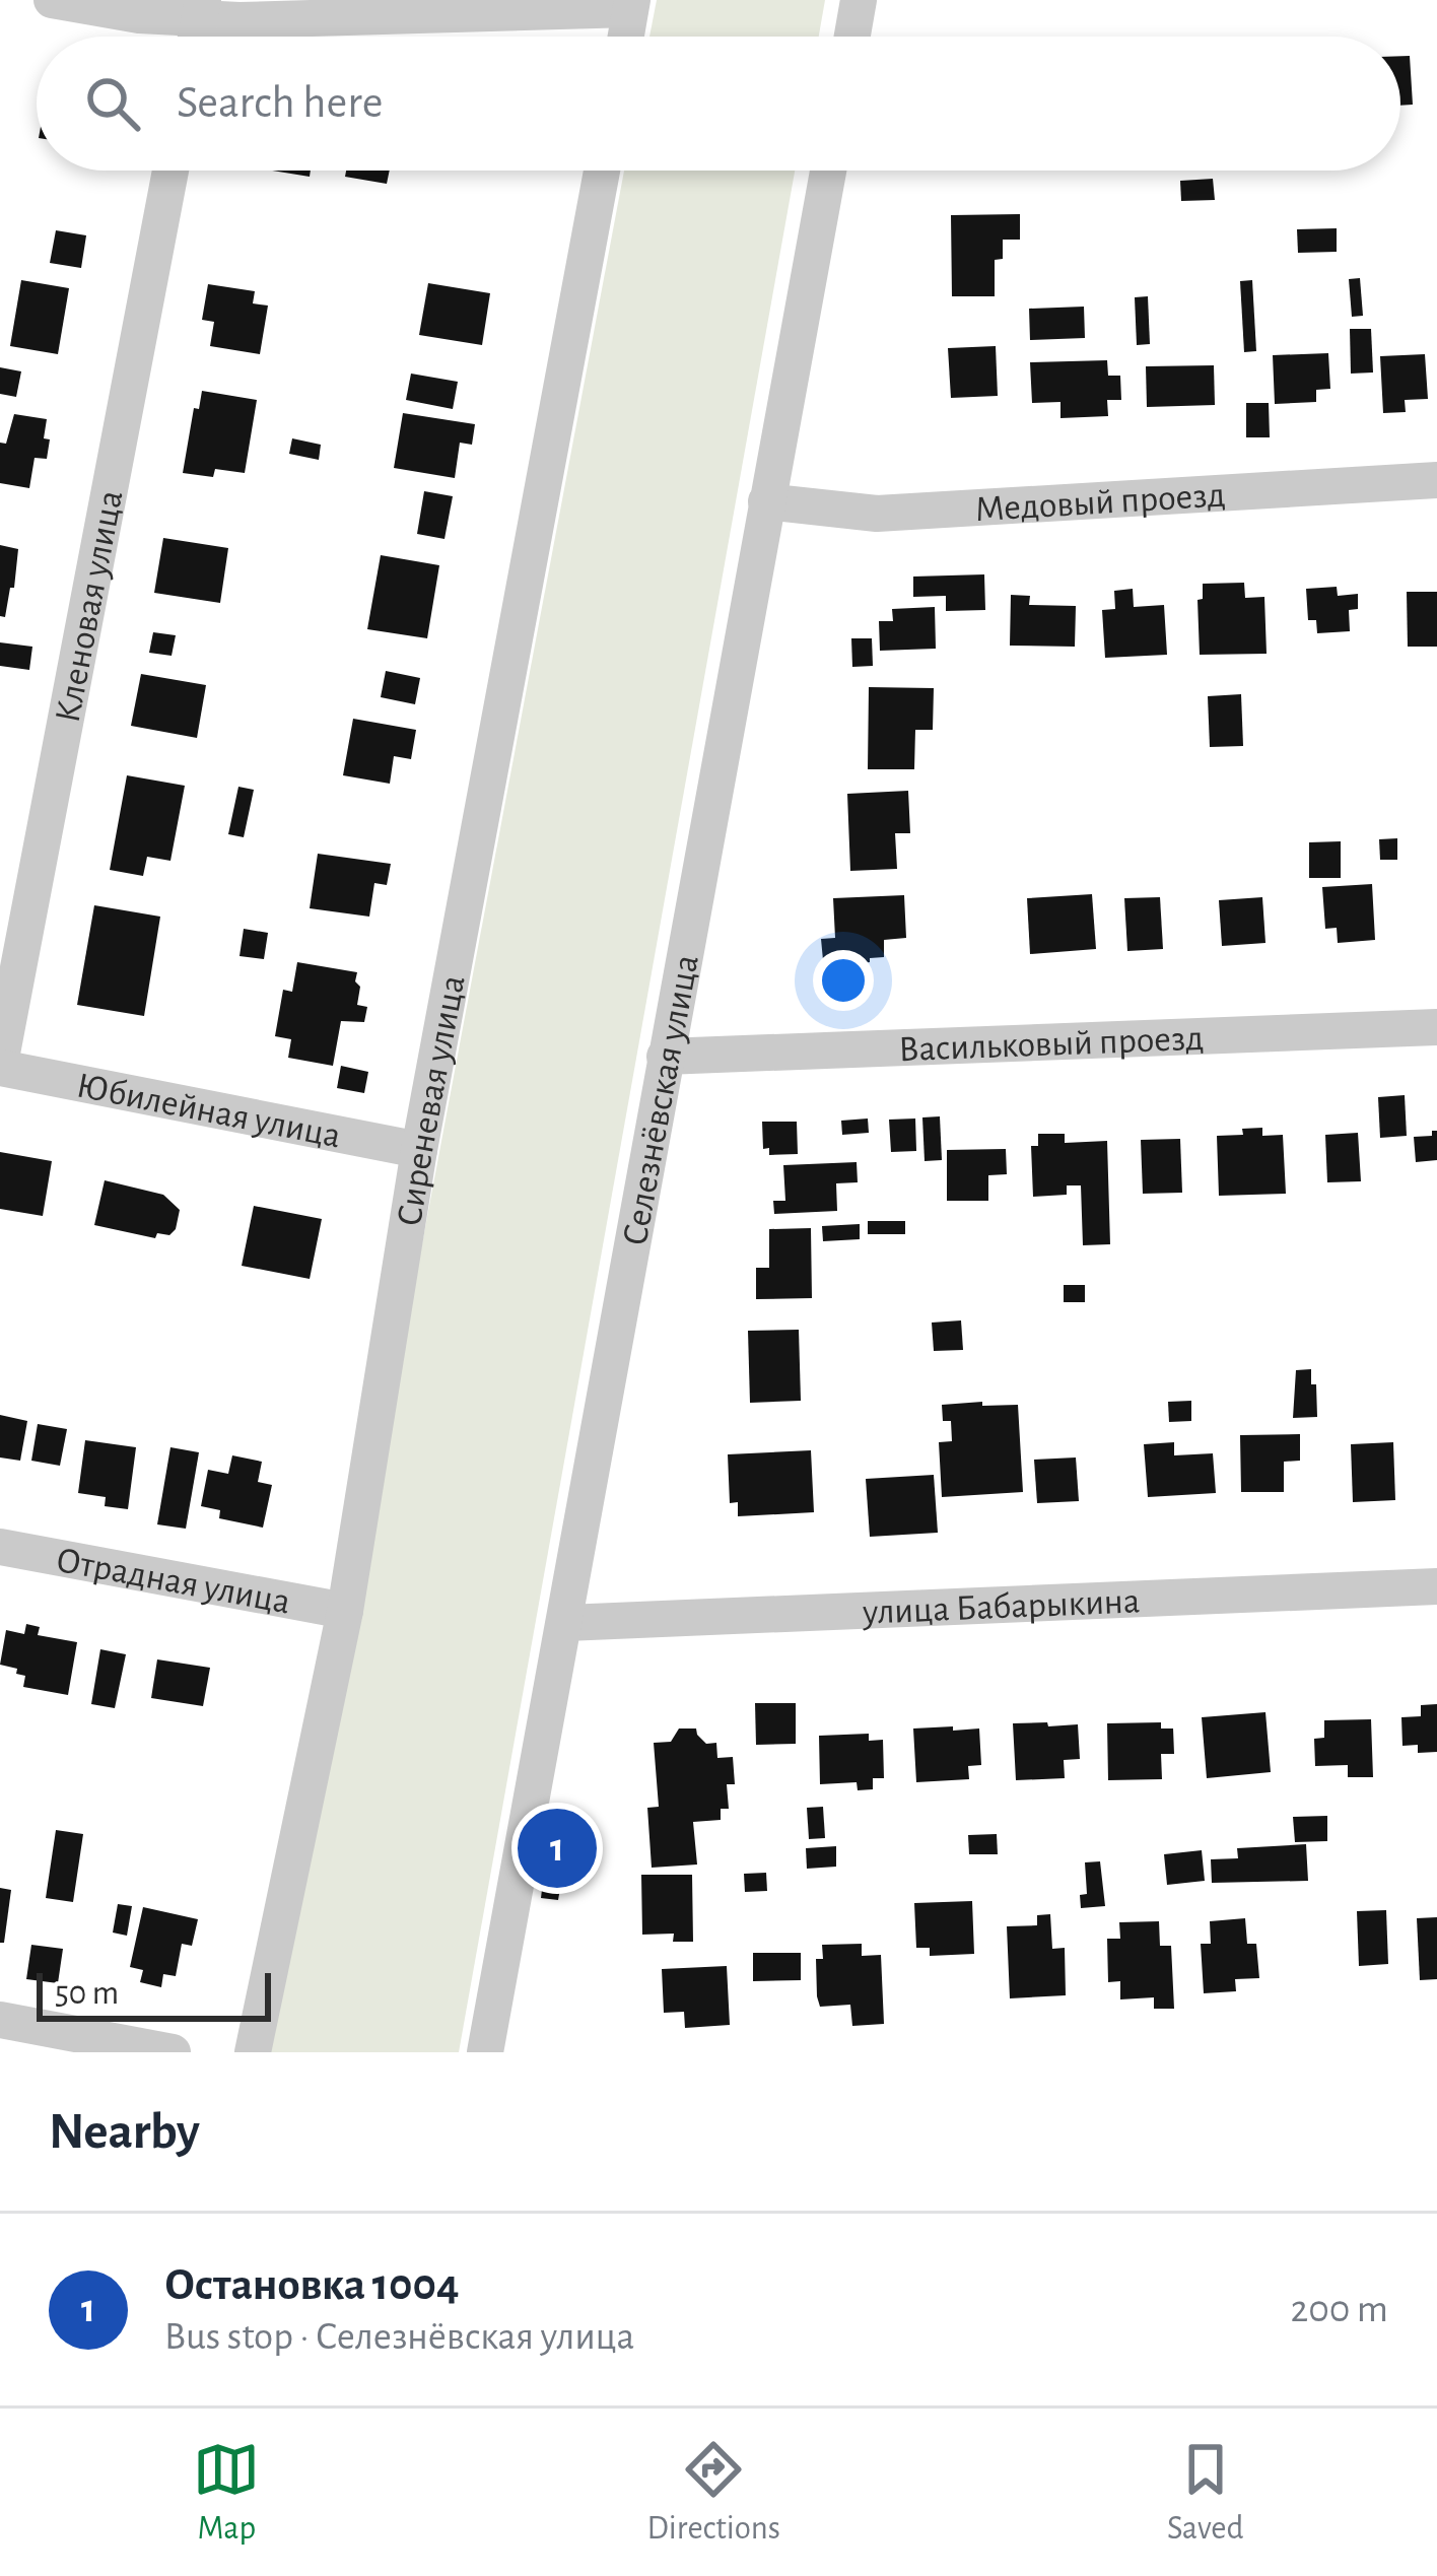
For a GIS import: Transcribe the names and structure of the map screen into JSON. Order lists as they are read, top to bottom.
{
  "streets": {
    "street": [
      "Медовый проезд",
      "Кленовая улица",
      "Васильковый проезд",
      "Селезнёвская улица",
      "Сиреневая улица",
      "Юбилейная улица",
      "Отрадная улица",
      "улица Бабарыкина"
    ]
  },
  "crossings": [
    ["Медовый проезд", "Селезнёвская улица"],
    ["Кленовая улица", "Юбилейная улица"],
    ["Васильковый проезд", "Селезнёвская улица"],
    ["Селезнёвская улица", "улица Бабарыкина"],
    ["Сиреневая улица", "Юбилейная улица"],
    ["Сиреневая улица", "Отрадная улица"]
  ],
  "scale_bar": "50 m",
  "page": {
    "search": "Search here",
    "pins": "1",
    "scale": "50 m",
    "heading": "Nearby",
    "list": [
      {
        "mark": "1",
        "name": "Остановка 1004",
        "note": "Bus stop · Селезнёвская улица",
        "value": "200 m"
      }
    ],
    "nav": ["Map", "Directions", "Saved"]
  }
}
